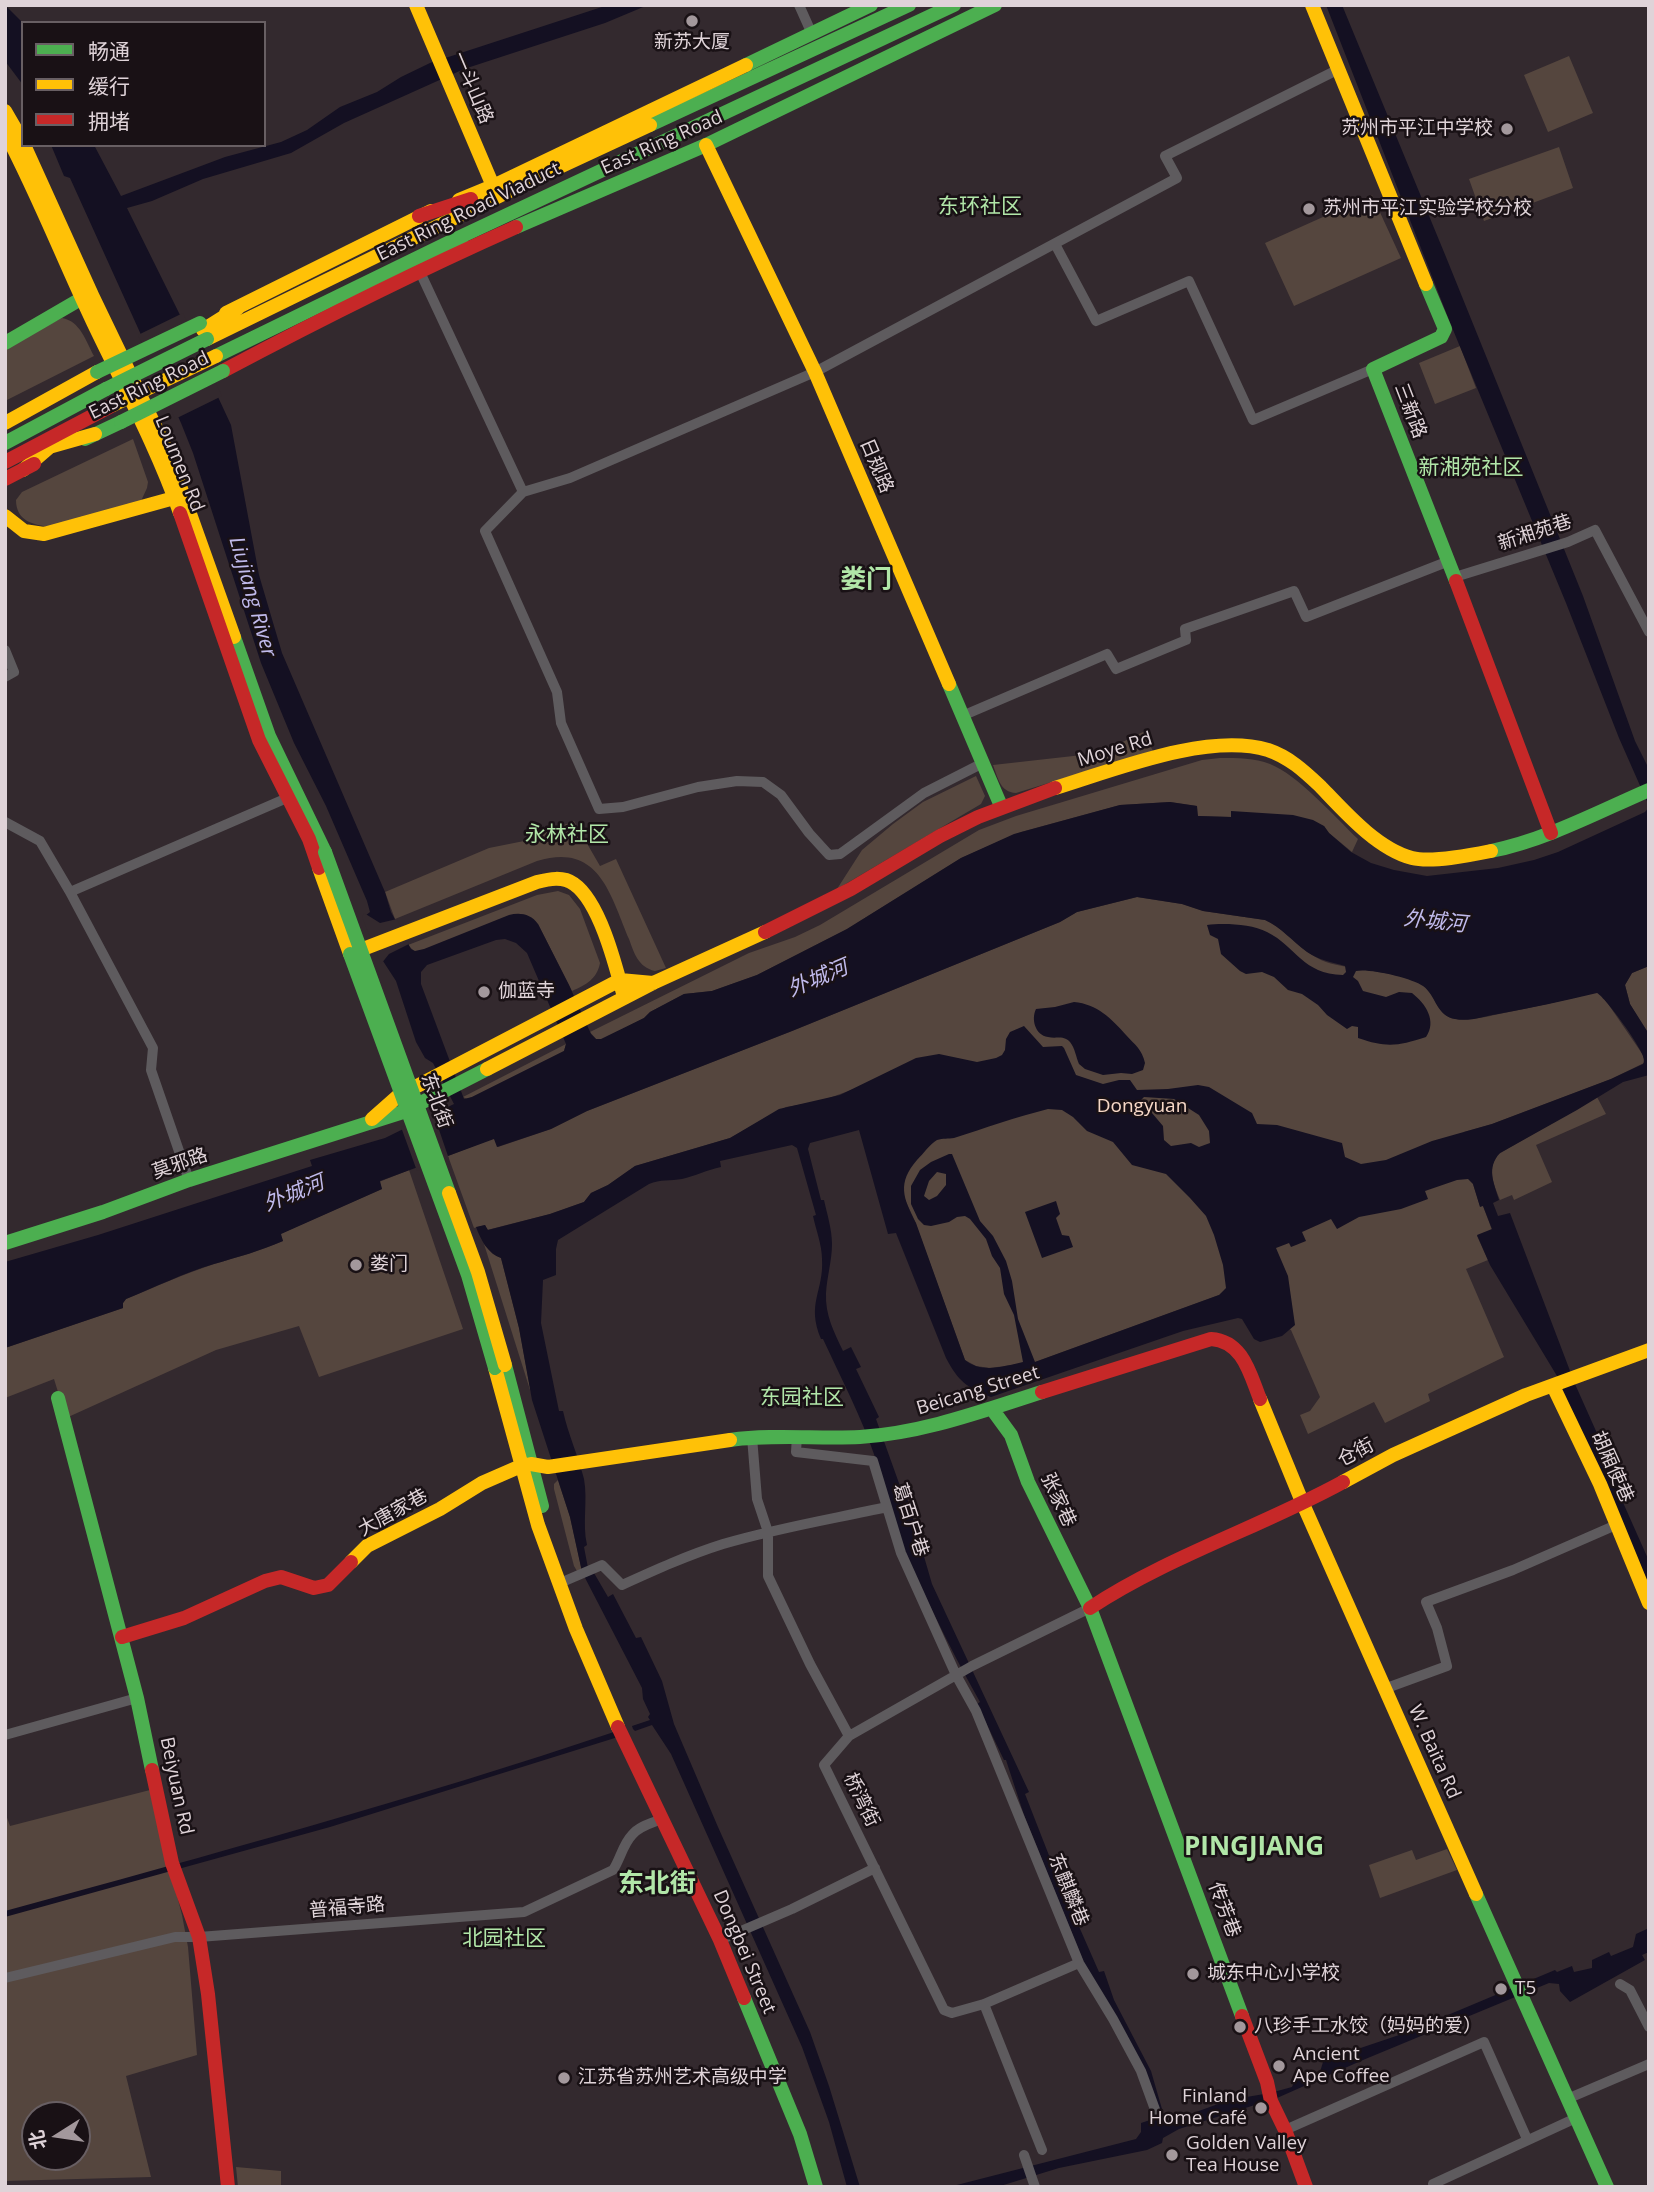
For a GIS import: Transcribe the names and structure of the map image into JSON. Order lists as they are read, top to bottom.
{
  "streets": {
    "main road": [
      "一斗山路",
      "East Ring Road",
      "East Ring Road Viaduct",
      "三新路",
      "Loumen Rd",
      "日规路",
      "Moye Rd",
      "东北街",
      "莫邪路",
      "Beicang Street",
      "仓街",
      "胡厢使巷",
      "张家巷",
      "大唐家巷",
      "W. Baita Rd",
      "Beiyuan Rd",
      "传芳巷",
      "Dongbei Street"
    ],
    "street": [
      "新湘苑巷",
      "葛百户巷",
      "桥湾街",
      "东麒麟巷",
      "普福寺路"
    ]
  },
  "crossings": [
    ["一斗山路", "East Ring Road"],
    ["East Ring Road", "East Ring Road Viaduct"],
    ["East Ring Road", "日规路"],
    ["三新路", "新湘苑巷"],
    ["三新路", "Moye Rd"],
    ["Loumen Rd", "东北街"],
    ["日规路", "Moye Rd"],
    ["Moye Rd", "莫邪路"],
    ["东北街", "Dongbei Street"],
    ["Beicang Street", "张家巷"],
    ["Beicang Street", "大唐家巷"],
    ["Beicang Street", "葛百户巷"],
    ["Beicang Street", "W. Baita Rd"],
    ["Beicang Street", "Dongbei Street"],
    ["仓街", "胡厢使巷"],
    ["仓街", "张家巷"],
    ["仓街", "W. Baita Rd"],
    ["仓街", "传芳巷"],
    ["张家巷", "传芳巷"],
    ["大唐家巷", "Beiyuan Rd"],
    ["大唐家巷", "Dongbei Street"],
    ["葛百户巷", "东麒麟巷"],
    ["Beiyuan Rd", "普福寺路"],
    ["普福寺路", "Dongbei Street"]
  ],
  "districts": [
    "东环社区",
    "新湘苑社区",
    "娄门",
    "永林社区",
    "东园社区",
    "PINGJIANG",
    "东北街",
    "北园社区"
  ],
  "water": ["Liujiang River", "外城河"],
  "parks": ["Dongyuan"],
  "places": [
    "新苏大厦",
    "苏州市平江中学校",
    "苏州市平江实验学校分校",
    "伽蓝寺",
    "娄门",
    "城东中心小学校",
    "T5",
    "八珍手工水饺（妈妈的爱）",
    "Ancient Ape Coffee",
    "江苏省苏州艺术高级中学",
    "Finland Home Café",
    "Golden Valley Tea House"
  ],
  "legend": ["畅通", "缓行", "拥堵"],
  "north": "left"
}
